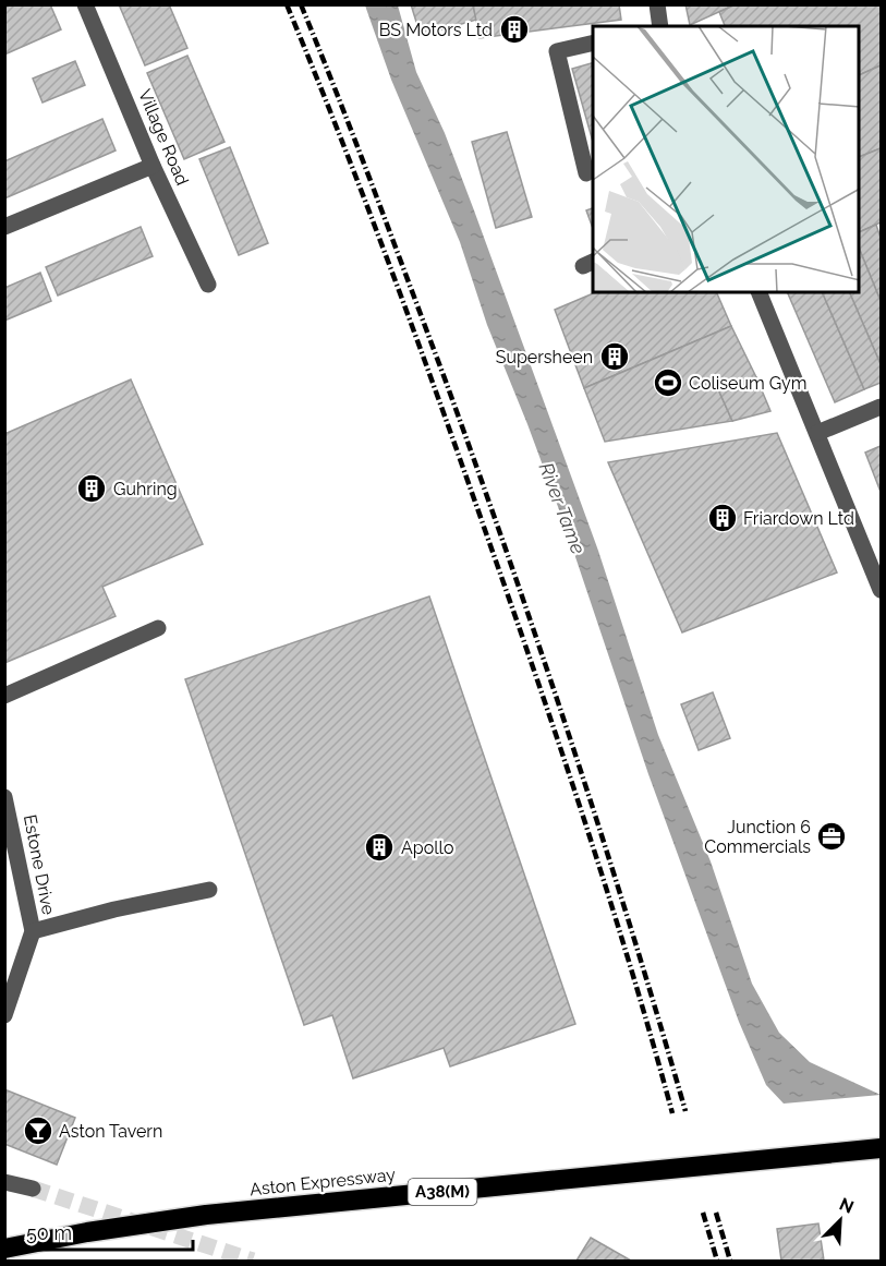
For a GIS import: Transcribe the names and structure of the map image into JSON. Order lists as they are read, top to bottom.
{
  "streets": {
    "highway": ["Aston Expressway", "A38(M)"],
    "street": ["Village Road", "Estone Drive"]
  },
  "water": ["River Tame"],
  "places": {
    "building": [
      "BS Motors Ltd",
      "Supersheen",
      "Guhring",
      "Friardown Ltd",
      "Apollo"
    ],
    "sports": ["Coliseum Gym"],
    "office": ["Junction 6 Commercials"],
    "bar": ["Aston Tavern"]
  },
  "scale_bar": "50 m",
  "north": "top right"
}
